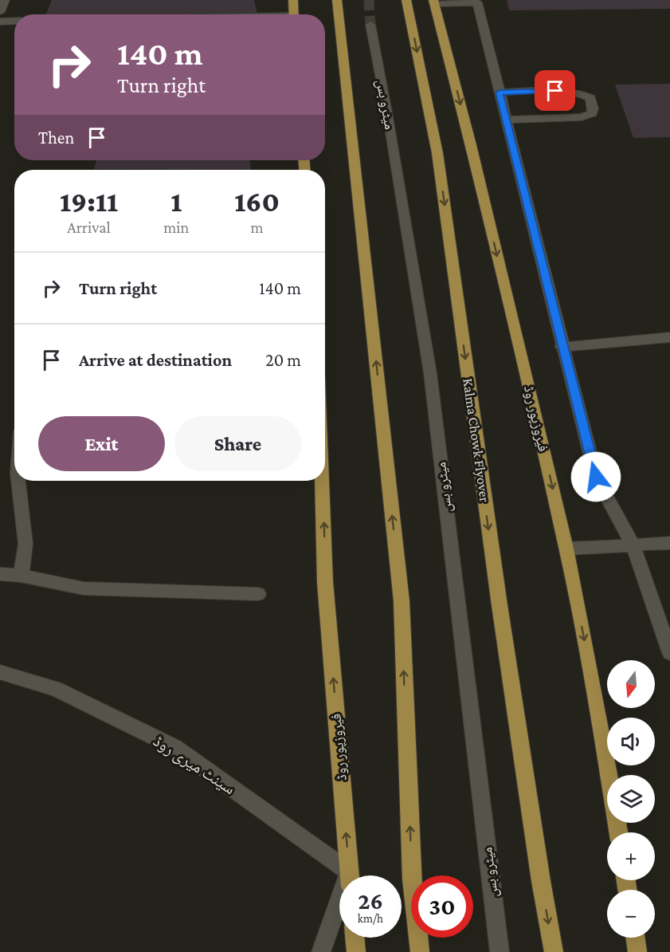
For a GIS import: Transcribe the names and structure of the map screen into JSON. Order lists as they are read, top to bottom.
{
  "streets": {
    "main road": ["فیروزپور روڈ", "Kalma Chowk Flyover"],
    "street": ["میٹرو بس", "سینٹ میری روڈ"]
  },
  "north": "bottom",
  "page": {
    "turn": ["140 m", "Turn right"],
    "then": "Then",
    "eta": [
      "19:11",
      "Arrival",
      "1",
      "min",
      "160",
      "m"
    ],
    "list": [
      {
        "name": "Turn right",
        "value": "140 m"
      },
      {
        "name": "Arrive at destination",
        "value": "20 m"
      }
    ],
    "buttons": ["Exit", "Share"],
    "map_buttons": ["+", "−"],
    "speed": "26 km/h",
    "limit": "30"
  }
}
